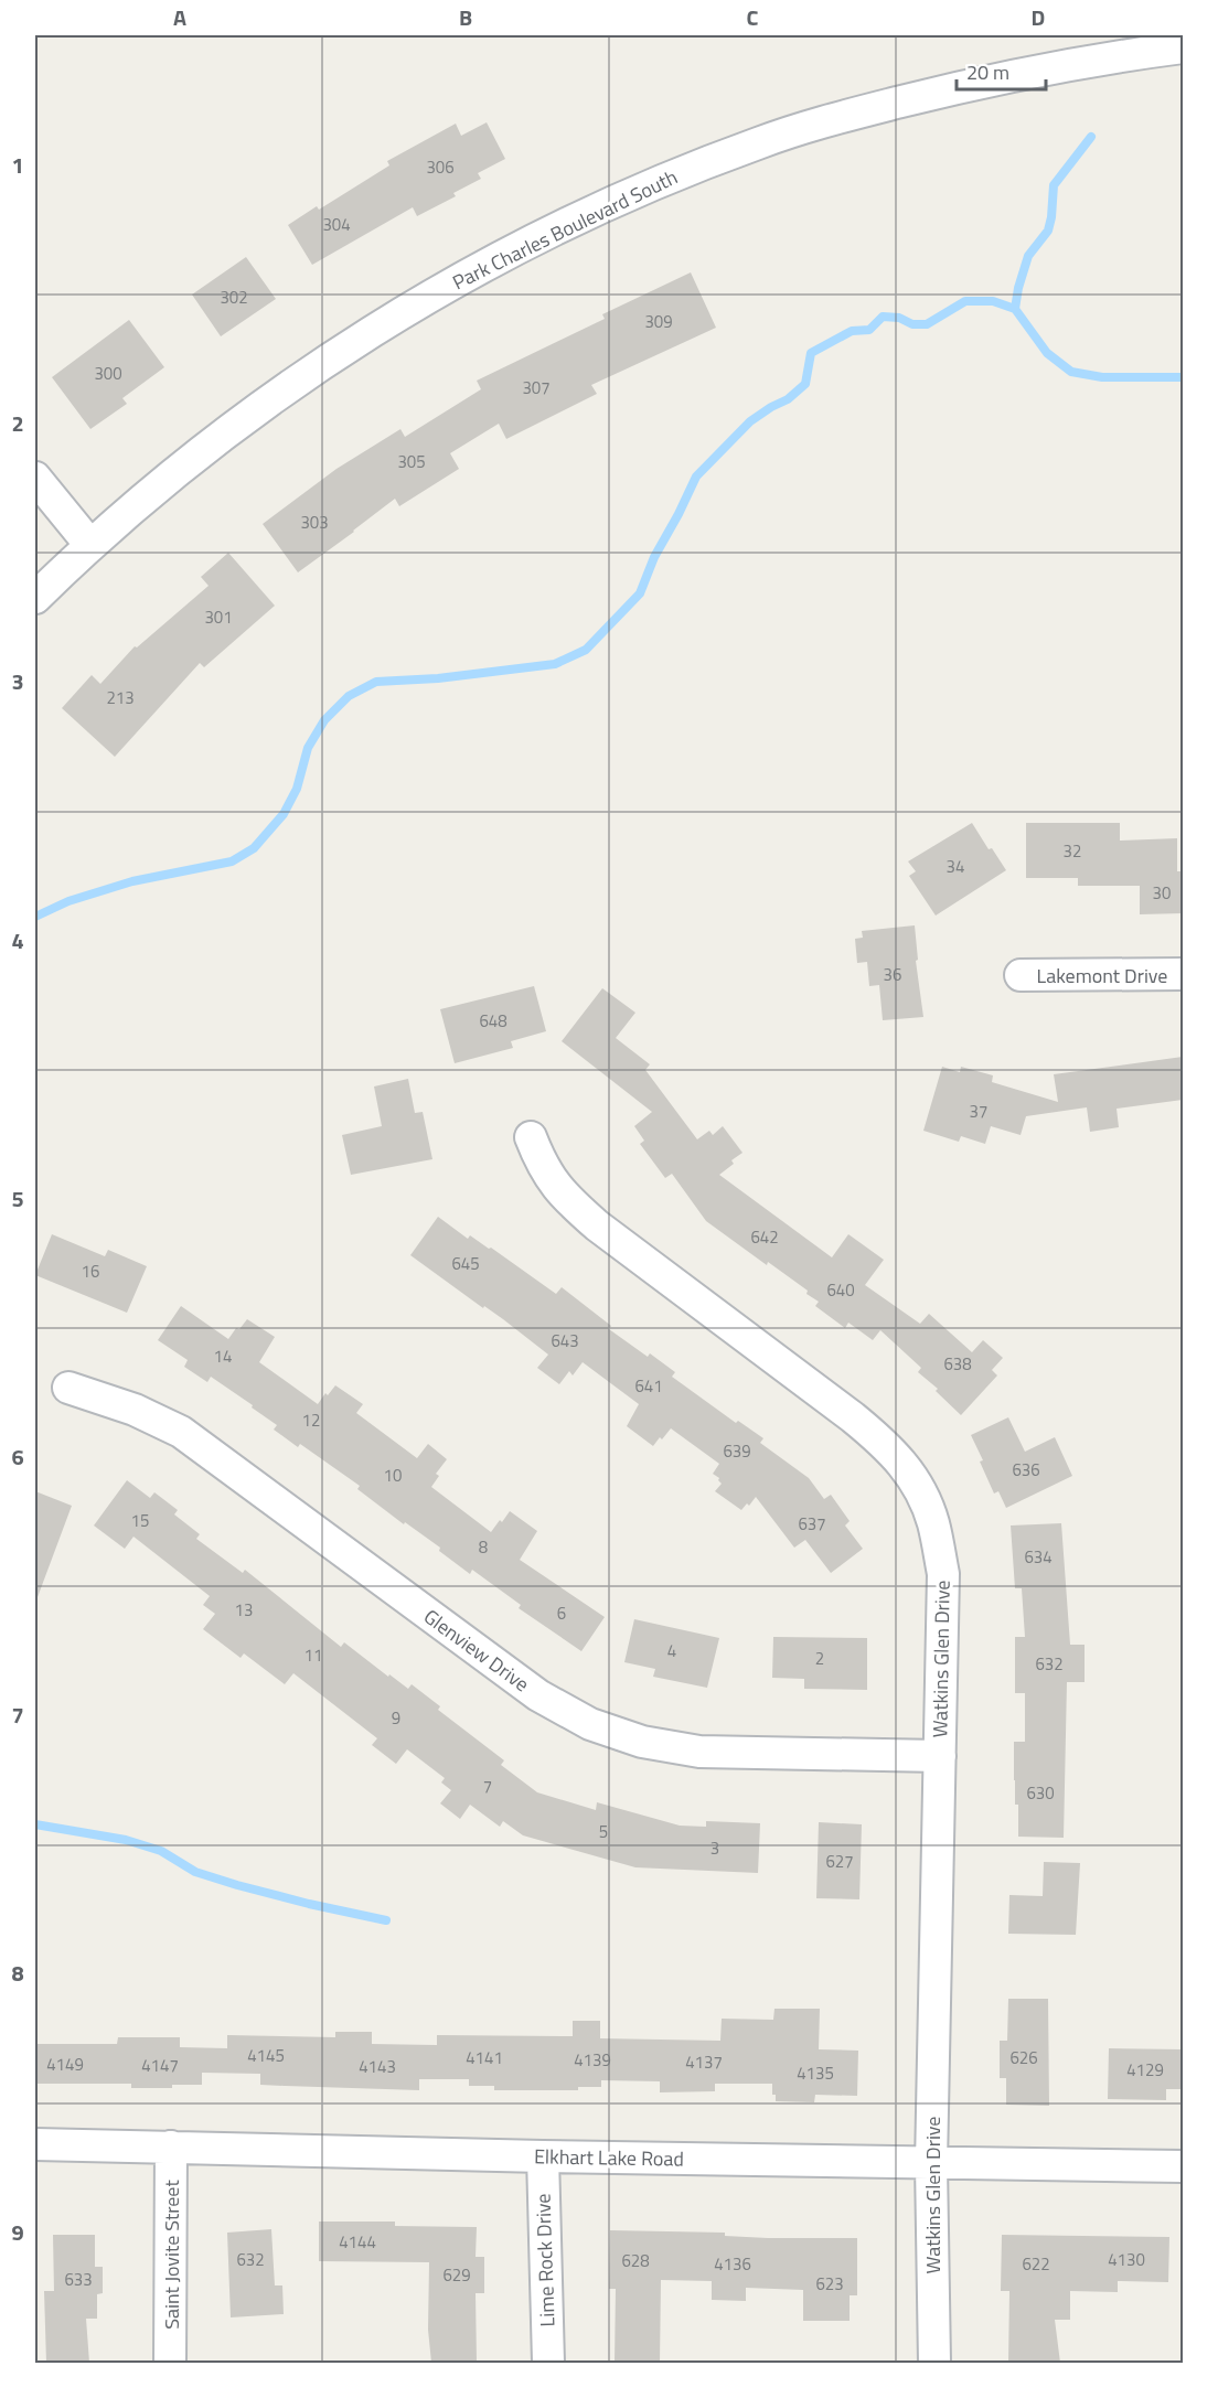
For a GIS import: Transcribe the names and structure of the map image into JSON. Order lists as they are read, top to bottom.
{
  "streets": {
    "street": [
      "Park Charles Boulevard South",
      "Lakemont Drive",
      "Glenview Drive",
      "Watkins Glen Drive",
      "Elkhart Lake Road",
      "Saint Jovite Street",
      "Lime Rock Drive"
    ]
  },
  "crossings": [
    ["Glenview Drive", "Watkins Glen Drive"],
    ["Watkins Glen Drive", "Elkhart Lake Road"],
    ["Elkhart Lake Road", "Saint Jovite Street"],
    ["Elkhart Lake Road", "Lime Rock Drive"]
  ],
  "house_numbers": [
    "306",
    "304",
    "302",
    "309",
    "300",
    "307",
    "305",
    "303",
    "301",
    "213",
    "32",
    "34",
    "30",
    "36",
    "648",
    "37",
    "642",
    "645",
    "16",
    "640",
    "643",
    "14",
    "638",
    "641",
    "12",
    "639",
    "636",
    "10",
    "15",
    "637",
    "8",
    "634",
    "13",
    "6",
    "4",
    "11",
    "2",
    "632",
    "9",
    "7",
    "630",
    "5",
    "3",
    "627",
    "4145",
    "4141",
    "626",
    "4139",
    "4137",
    "4149",
    "4147",
    "4143",
    "4129",
    "4135",
    "4144",
    "632",
    "4130",
    "628",
    "4136",
    "622",
    "629",
    "633",
    "623"
  ],
  "scale_bar": "20 m",
  "grid": {
    "columns": [
      "A",
      "B",
      "C",
      "D"
    ],
    "rows": [
      "1",
      "2",
      "3",
      "4",
      "5",
      "6",
      "7",
      "8",
      "9"
    ]
  }
}
